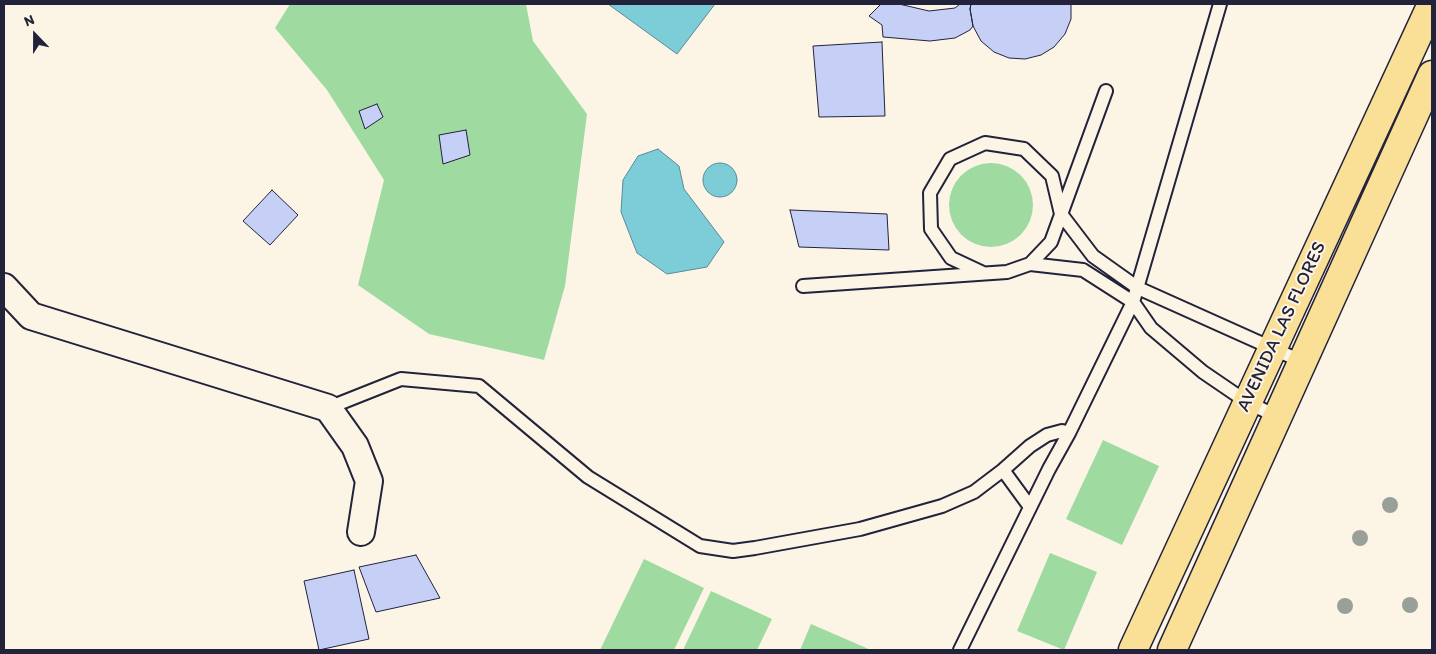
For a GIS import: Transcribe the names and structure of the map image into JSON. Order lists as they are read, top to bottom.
{
  "streets": {
    "highway": ["AVENIDA LAS FLORES"]
  },
  "north": "top"
}
